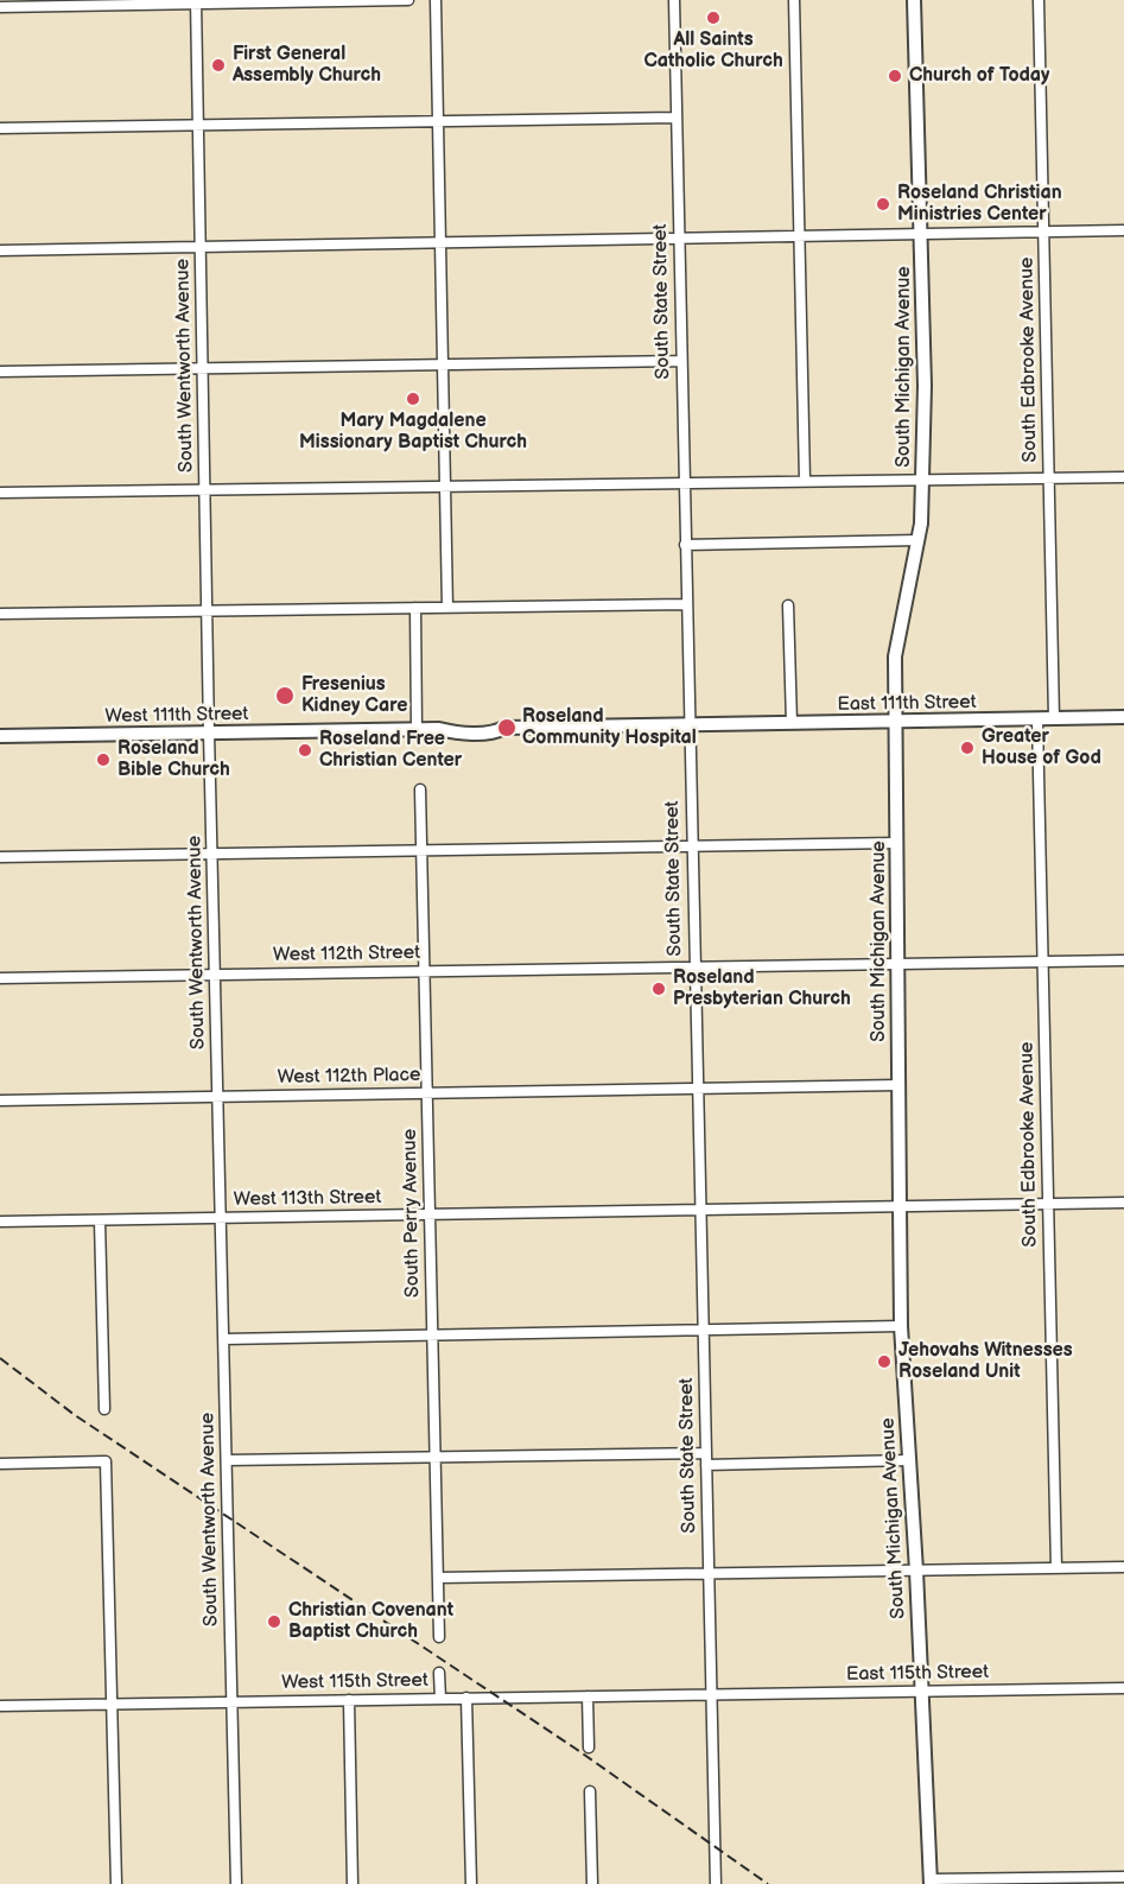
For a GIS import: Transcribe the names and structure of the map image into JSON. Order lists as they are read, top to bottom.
{
  "streets": {
    "main road": ["South Michigan Avenue", "East 111th Street", "West 111th Street"],
    "street": [
      "South State Street",
      "South Edbrooke Avenue",
      "South Wentworth Avenue",
      "West 112th Street",
      "West 112th Place",
      "West 113th Street",
      "South Perry Avenue",
      "East 115th Street",
      "West 115th Street"
    ]
  },
  "crossings": [
    ["South State Street", "East 111th Street"],
    ["South State Street", "West 111th Street"],
    ["South State Street", "West 112th Street"],
    ["South State Street", "West 112th Place"],
    ["South State Street", "West 113th Street"],
    ["South State Street", "East 115th Street"],
    ["South State Street", "West 115th Street"],
    ["South Edbrooke Avenue", "East 111th Street"],
    ["South Edbrooke Avenue", "West 112th Street"],
    ["South Edbrooke Avenue", "West 113th Street"],
    ["South Wentworth Avenue", "West 111th Street"],
    ["South Wentworth Avenue", "West 112th Street"],
    ["South Wentworth Avenue", "West 112th Place"],
    ["South Wentworth Avenue", "West 113th Street"],
    ["South Wentworth Avenue", "West 115th Street"],
    ["South Michigan Avenue", "East 111th Street"],
    ["South Michigan Avenue", "West 112th Street"],
    ["South Michigan Avenue", "West 112th Place"],
    ["South Michigan Avenue", "West 113th Street"],
    ["South Michigan Avenue", "East 115th Street"],
    ["East 111th Street", "West 111th Street"],
    ["West 112th Street", "South Perry Avenue"],
    ["West 112th Place", "South Perry Avenue"],
    ["West 113th Street", "South Perry Avenue"],
    ["East 115th Street", "West 115th Street"]
  ],
  "places": [
    "All Saints Catholic Church",
    "First General Assembly Church",
    "Church of Today",
    "Roseland Christian Ministries Center",
    "Mary Magdalene Missionary Baptist Church",
    "Fresenius Kidney Care",
    "Roseland Community Hospital",
    "Greater House of God",
    "Roseland Free Christian Center",
    "Roseland Bible Church",
    "Roseland Presbyterian Church",
    "Jehovahs Witnesses Roseland Unit",
    "Christian Covenant Baptist Church"
  ]
}
